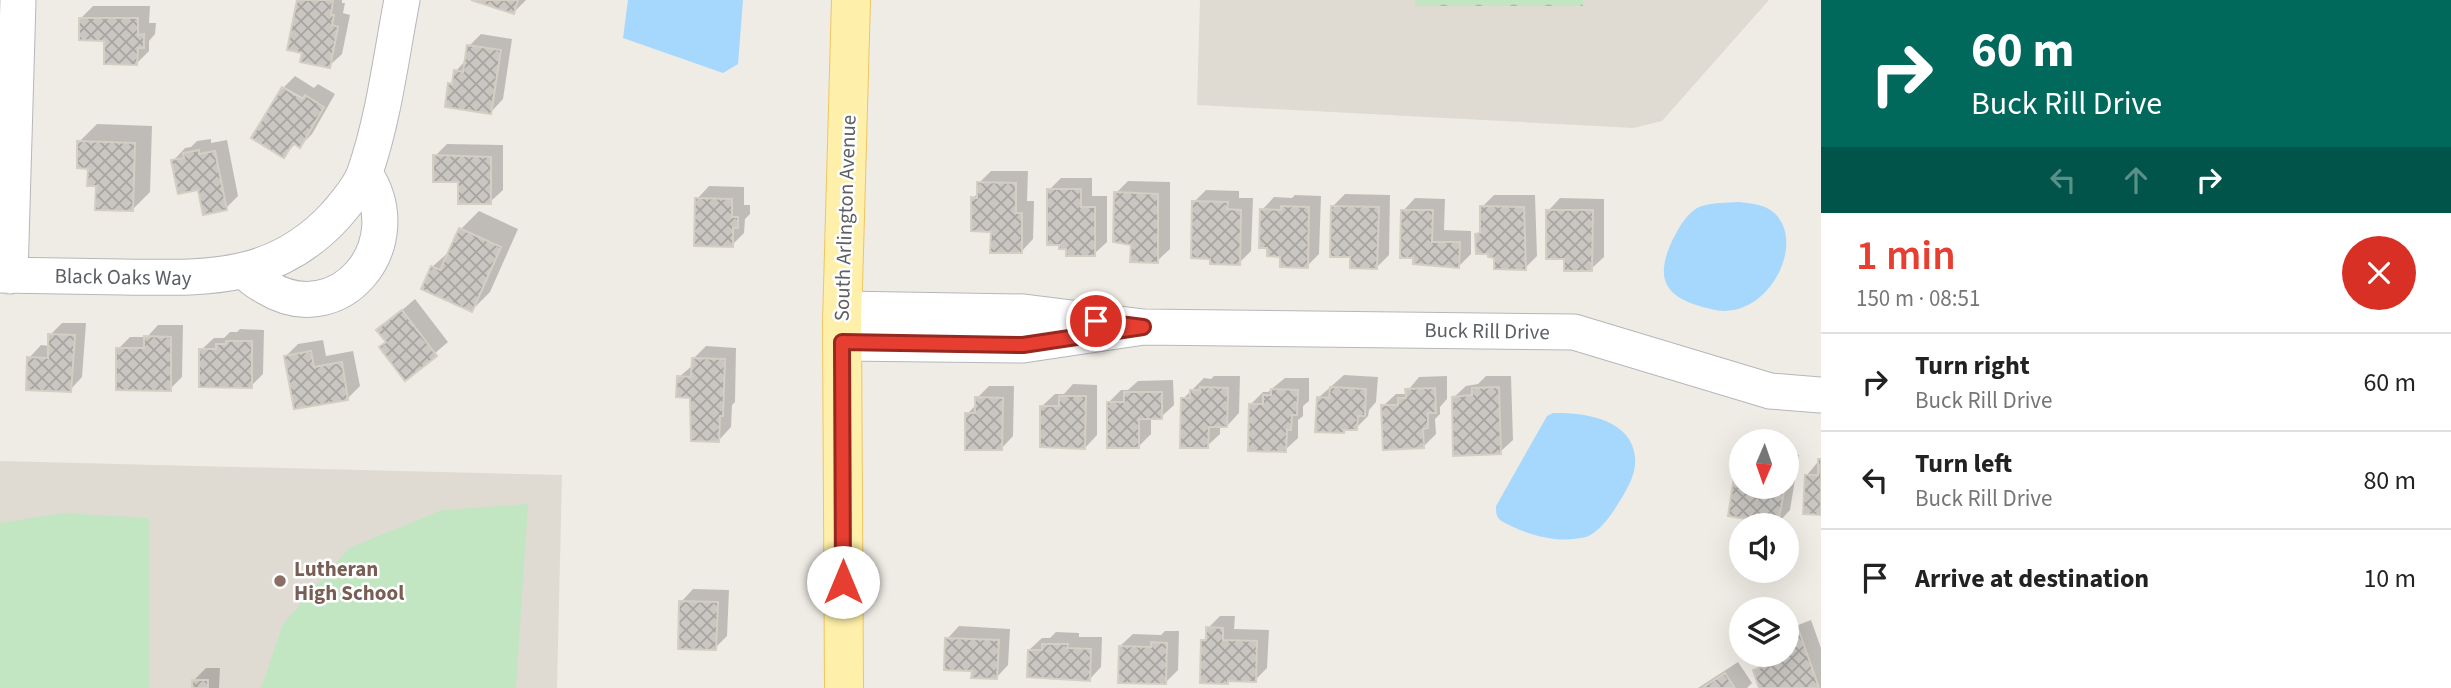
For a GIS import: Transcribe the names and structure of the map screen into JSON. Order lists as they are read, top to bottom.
{
  "streets": {
    "main road": ["South Arlington Avenue"],
    "street": ["Black Oaks Way", "Buck Rill Drive"]
  },
  "crossings": [
    ["South Arlington Avenue", "Buck Rill Drive"]
  ],
  "places": ["Lutheran High School"],
  "north": "bottom",
  "page": {
    "turn": ["60 m", "Buck Rill Drive"],
    "heading": ["1 min", "150 m · 08:51"],
    "list": [
      {
        "name": "Turn right",
        "note": "Buck Rill Drive",
        "value": "60 m"
      },
      {
        "name": "Turn left",
        "note": "Buck Rill Drive",
        "value": "80 m"
      },
      {
        "name": "Arrive at destination",
        "value": "10 m"
      }
    ]
  }
}
